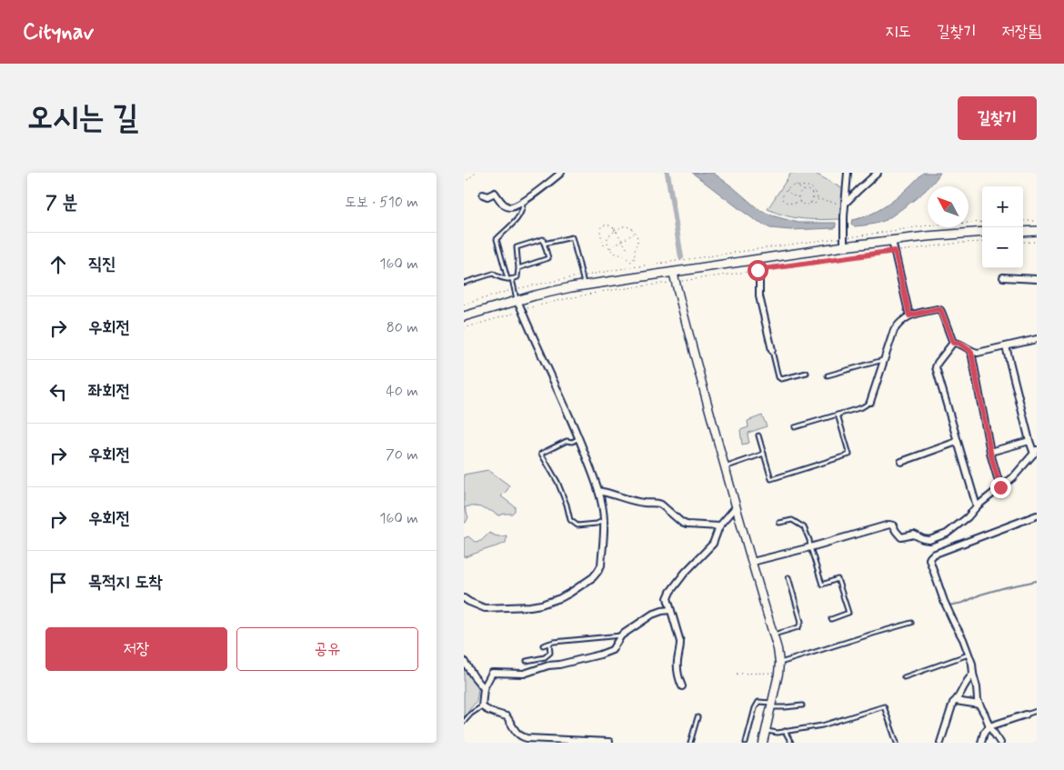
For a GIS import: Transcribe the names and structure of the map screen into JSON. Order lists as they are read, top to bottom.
{
  "north": "top left",
  "page": {
    "header": "Citynav",
    "nav": ["지도", "길찾기", "저장됨"],
    "buttons": [
      "길찾기",
      ["저장", "공유"]
    ],
    "title": "오시는 길",
    "heading": ["7 분", "도보 · 510 m"],
    "map_buttons": ["+", "−"],
    "list": [
      ["직진", "160 m"],
      ["우회전", "80 m"],
      ["좌회전", "40 m"],
      ["우회전", "70 m"],
      ["우회전", "160 m"],
      "목적지 도착"
    ]
  }
}
